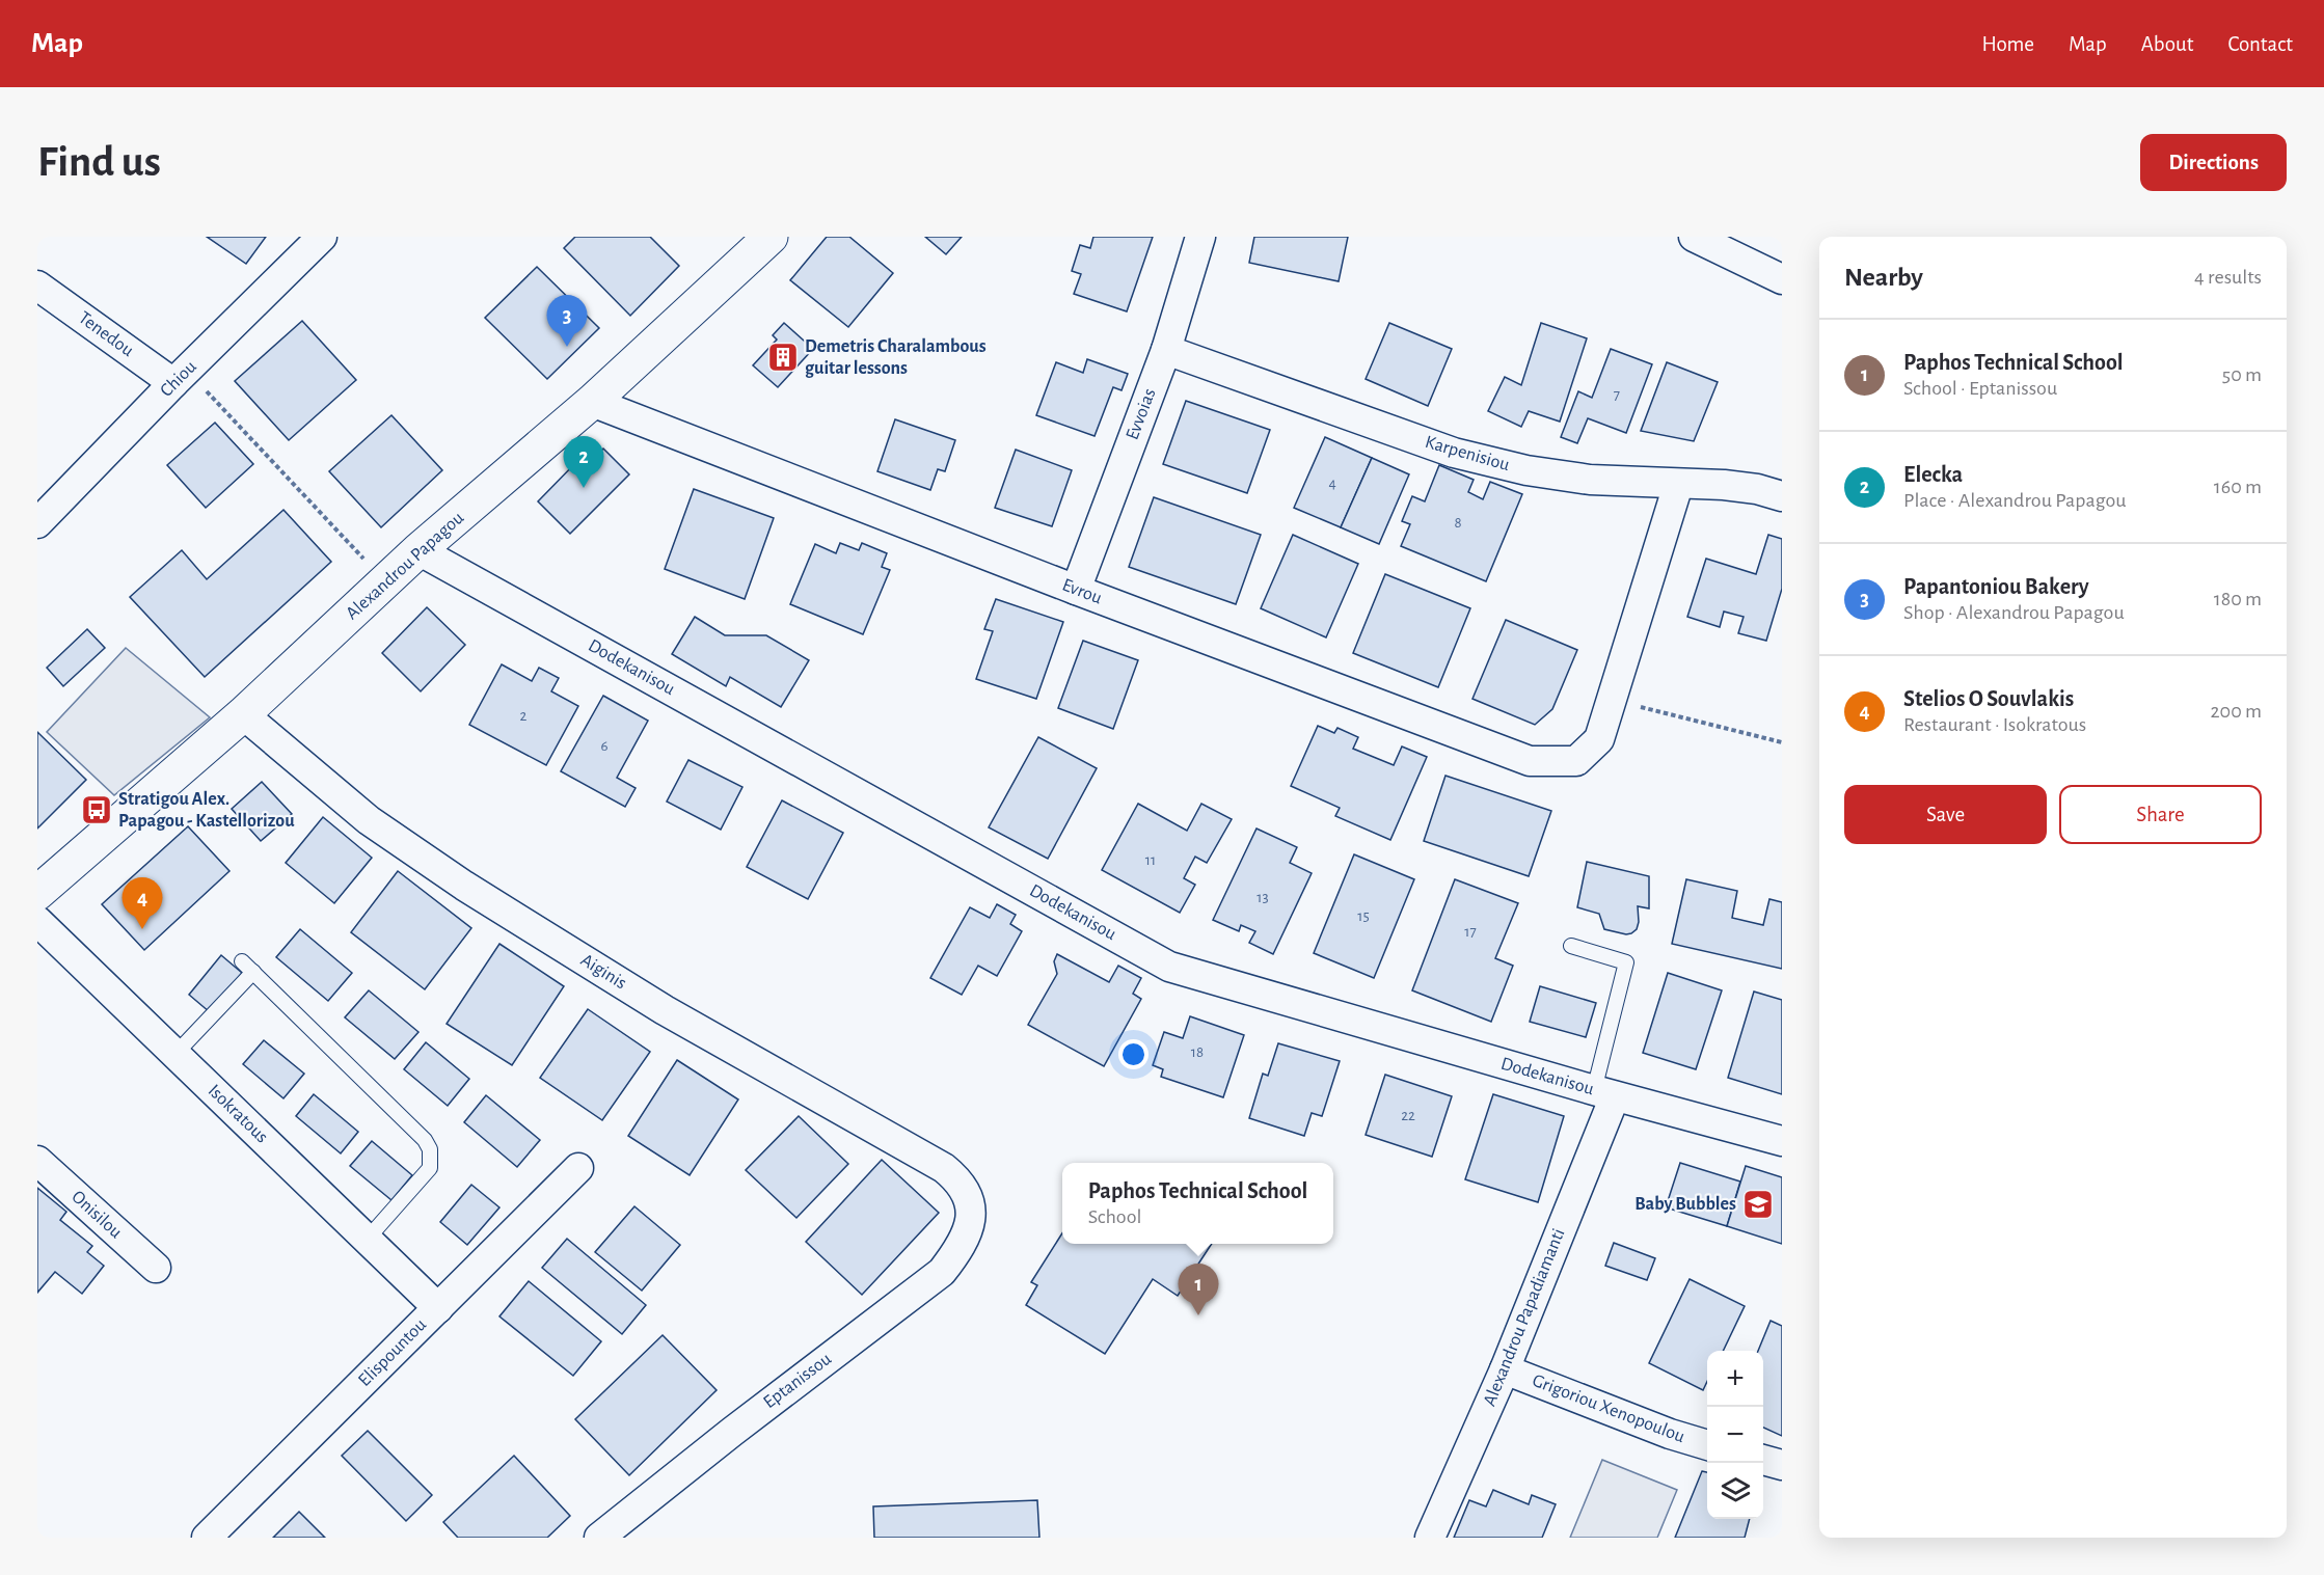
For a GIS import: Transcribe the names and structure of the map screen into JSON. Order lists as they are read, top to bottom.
{
  "streets": {
    "street": [
      "Tenedou",
      "Chiou",
      "Evvoias",
      "Karpenisiou",
      "Alexandrou Papagou",
      "Evrou",
      "Dodekanisou",
      "Aiginis",
      "Isokratous",
      "Onisilou",
      "Alexandrou Papadiamanti",
      "Elispountou",
      "Eptanissou",
      "Grigoriou Xenopoulou"
    ]
  },
  "crossings": [
    ["Tenedou", "Chiou"],
    ["Evvoias", "Karpenisiou"],
    ["Evvoias", "Evrou"],
    ["Alexandrou Papagou", "Evrou"],
    ["Alexandrou Papagou", "Dodekanisou"],
    ["Alexandrou Papagou", "Aiginis"],
    ["Dodekanisou", "Alexandrou Papadiamanti"],
    ["Aiginis", "Eptanissou"],
    ["Isokratous", "Elispountou"],
    ["Alexandrou Papadiamanti", "Grigoriou Xenopoulou"]
  ],
  "places": {
    "building": ["Demetris Charalambous guitar lessons"],
    "bus stop": ["Stratigou Alex. Papagou - Kastellorizou"],
    "school or university": ["Baby Bubbles"]
  },
  "house_numbers": [
    "7",
    "4",
    "8",
    "2",
    "6",
    "11",
    "13",
    "15",
    "17",
    "18",
    "22"
  ],
  "page": {
    "header": "Map",
    "nav": [
      "Home",
      "Map",
      "About",
      "Contact"
    ],
    "buttons": [
      "Directions",
      ["Save", "Share"]
    ],
    "title": "Find us",
    "heading": ["Nearby", "4 results"],
    "pins": [
      "3",
      "2",
      "4",
      "1"
    ],
    "list": [
      {
        "mark": "1",
        "name": "Paphos Technical School",
        "note": "School · Eptanissou",
        "value": "50 m"
      },
      {
        "mark": "2",
        "name": "Elecka",
        "note": "Place · Alexandrou Papagou",
        "value": "160 m"
      },
      {
        "mark": "3",
        "name": "Papantoniou Bakery",
        "note": "Shop · Alexandrou Papagou",
        "value": "180 m"
      },
      {
        "mark": "4",
        "name": "Stelios O Souvlakis",
        "note": "Restaurant · Isokratous",
        "value": "200 m"
      }
    ],
    "popup": ["Paphos Technical School", "School"],
    "map_buttons": ["+", "−"]
  }
}
